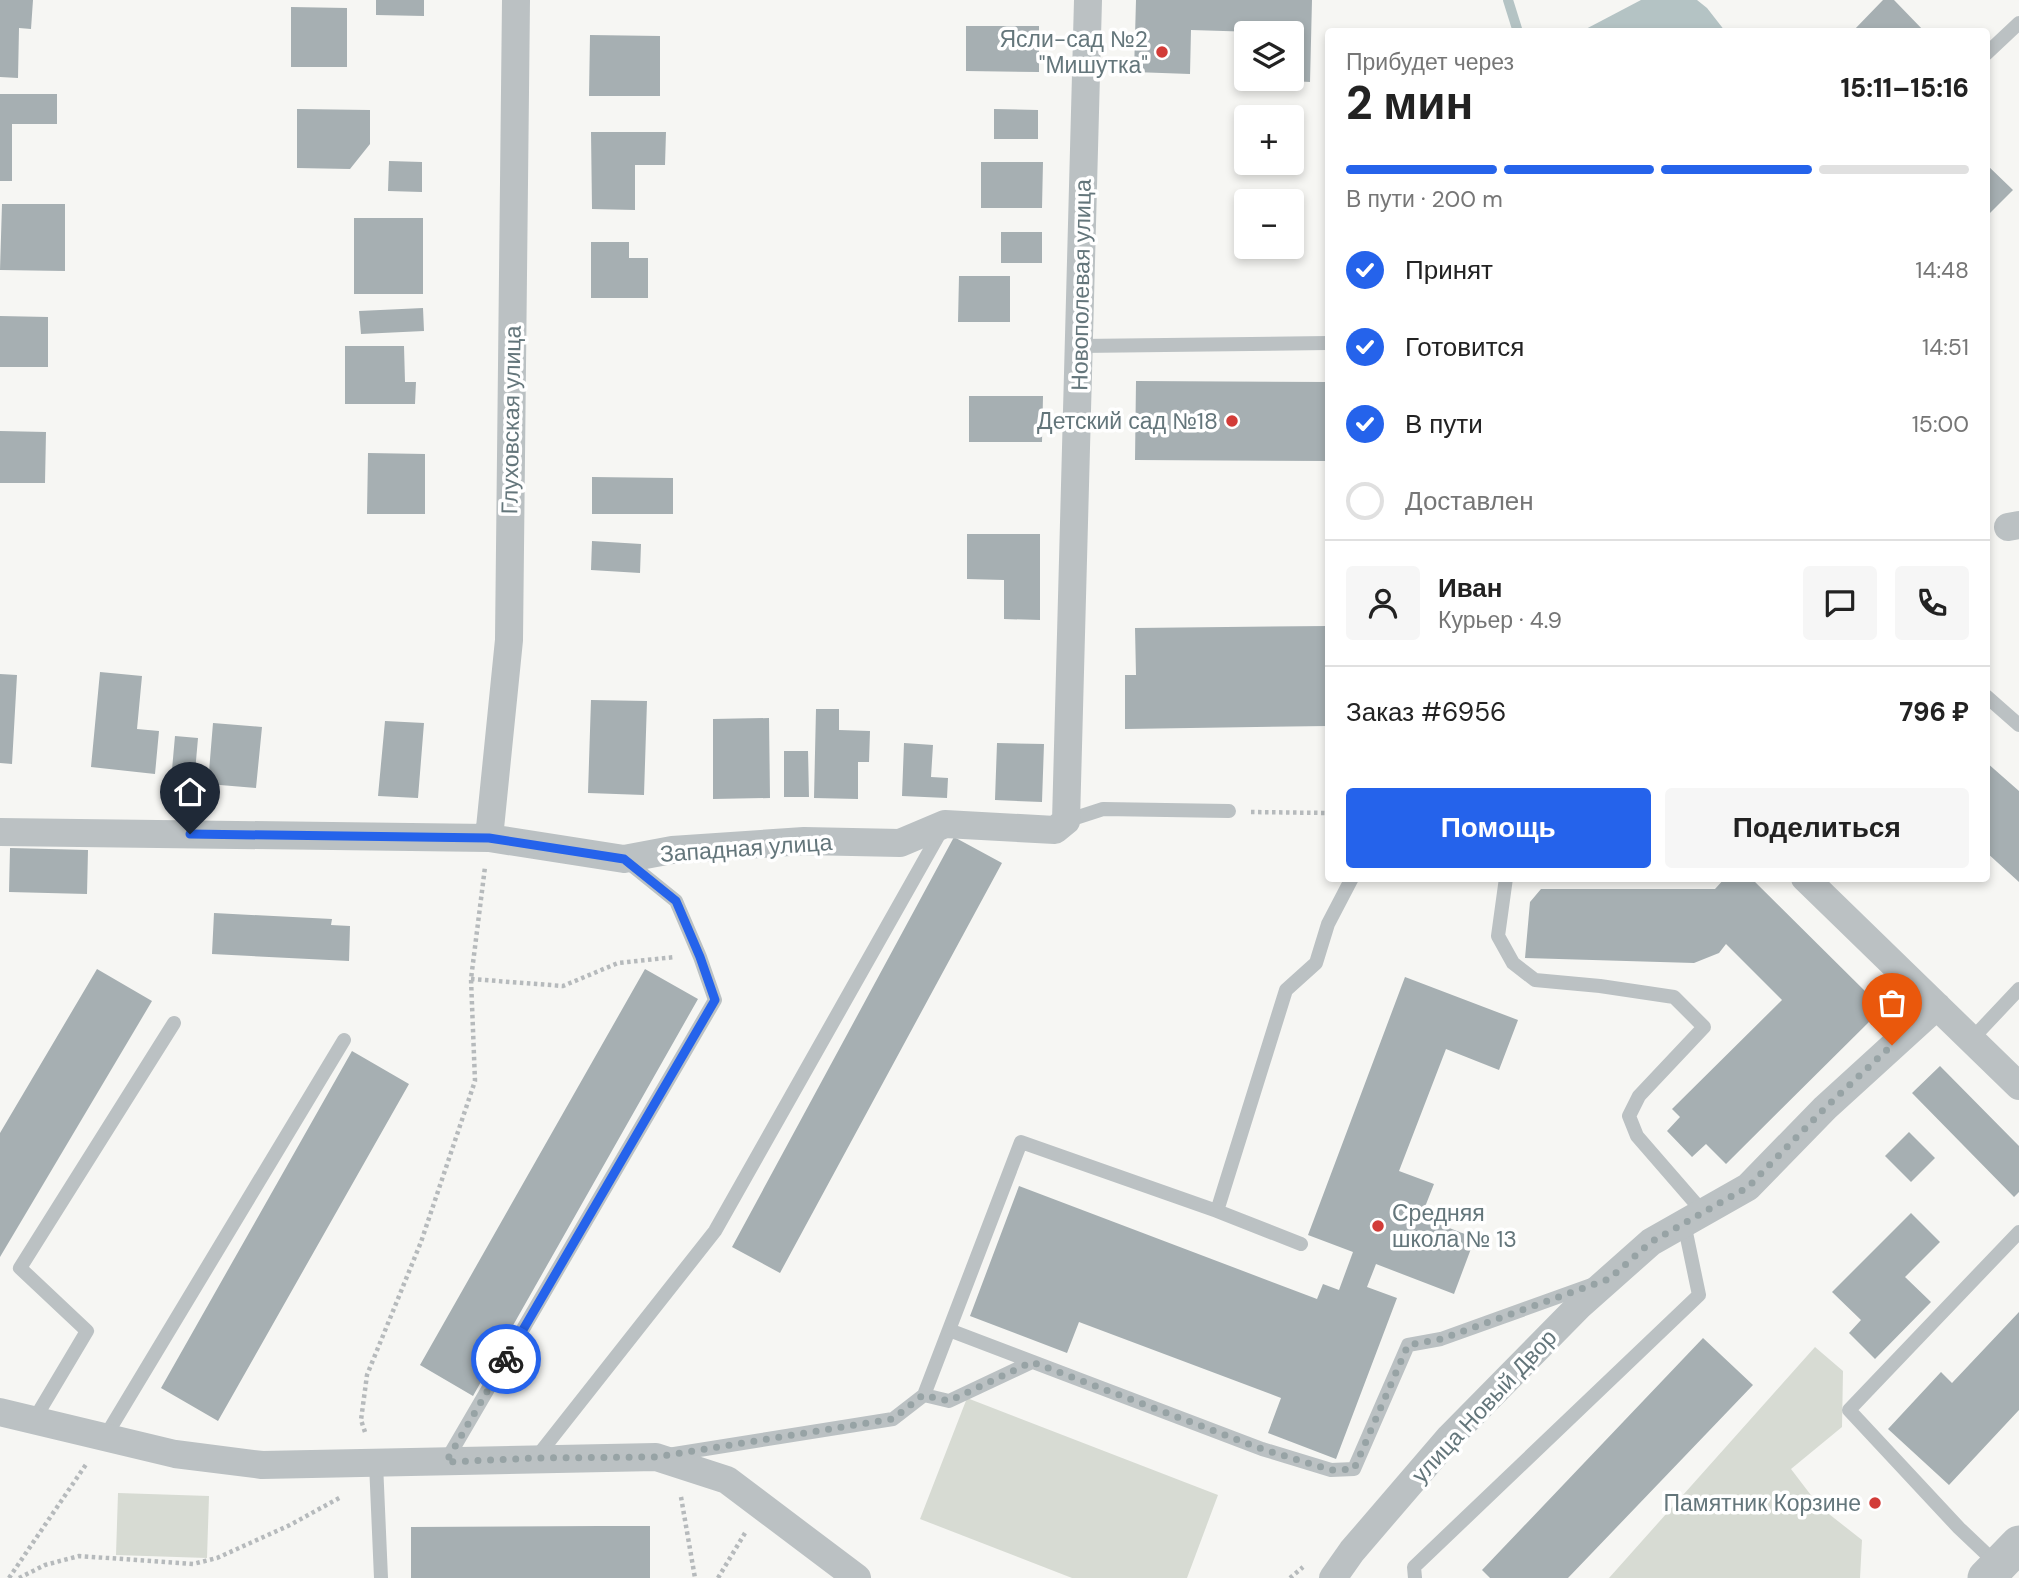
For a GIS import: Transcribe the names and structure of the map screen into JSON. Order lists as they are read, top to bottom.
{
  "streets": {
    "street": [
      "Новополевая улица",
      "Глуховская улица",
      "Западная улица",
      "улица Новый Двор"
    ]
  },
  "crossings": [
    ["Новополевая улица", "Западная улица"],
    ["Глуховская улица", "Западная улица"]
  ],
  "places": [
    "Ясли-сад №2 \"Мишутка\"",
    "Детский сад №18",
    "Средняя школа № 13",
    "Памятник Корзине"
  ],
  "page": {
    "map_buttons": ["+", "−"],
    "heading": ["2 мин", "Прибудет через", "15:11–15:16"],
    "panel": [
      "Иван",
      "Курьер · 4.9",
      "Заказ #6956",
      "796 ₽"
    ],
    "bar": "В пути · 200 m",
    "list": [
      ["Принят", "14:48"],
      ["Готовится", "14:51"],
      ["В пути", "15:00"],
      "Доставлен"
    ],
    "buttons": ["Помощь", "Поделиться"]
  }
}
